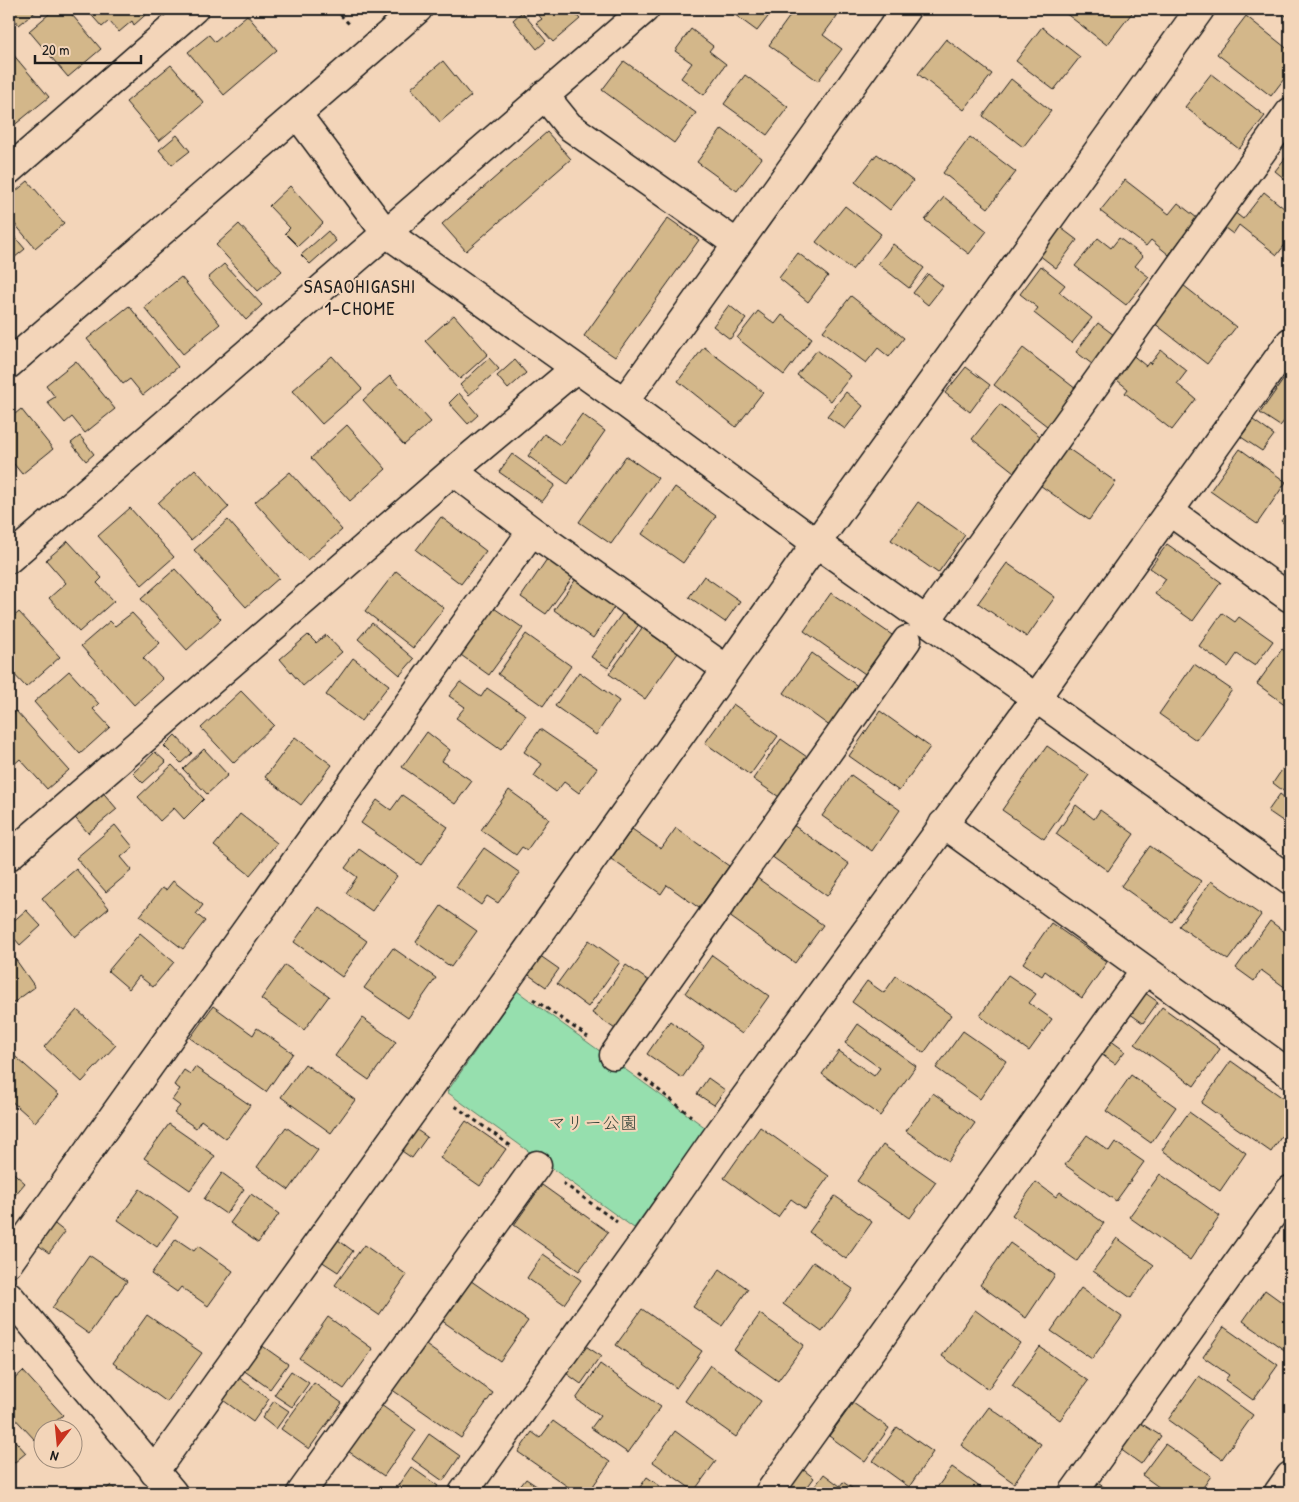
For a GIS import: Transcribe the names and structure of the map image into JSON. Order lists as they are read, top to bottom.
{
  "districts": ["SASAOHIGASHI 1-CHOME"],
  "parks": ["マリー公園"],
  "scale_bar": "20 m",
  "north": "bottom"
}
